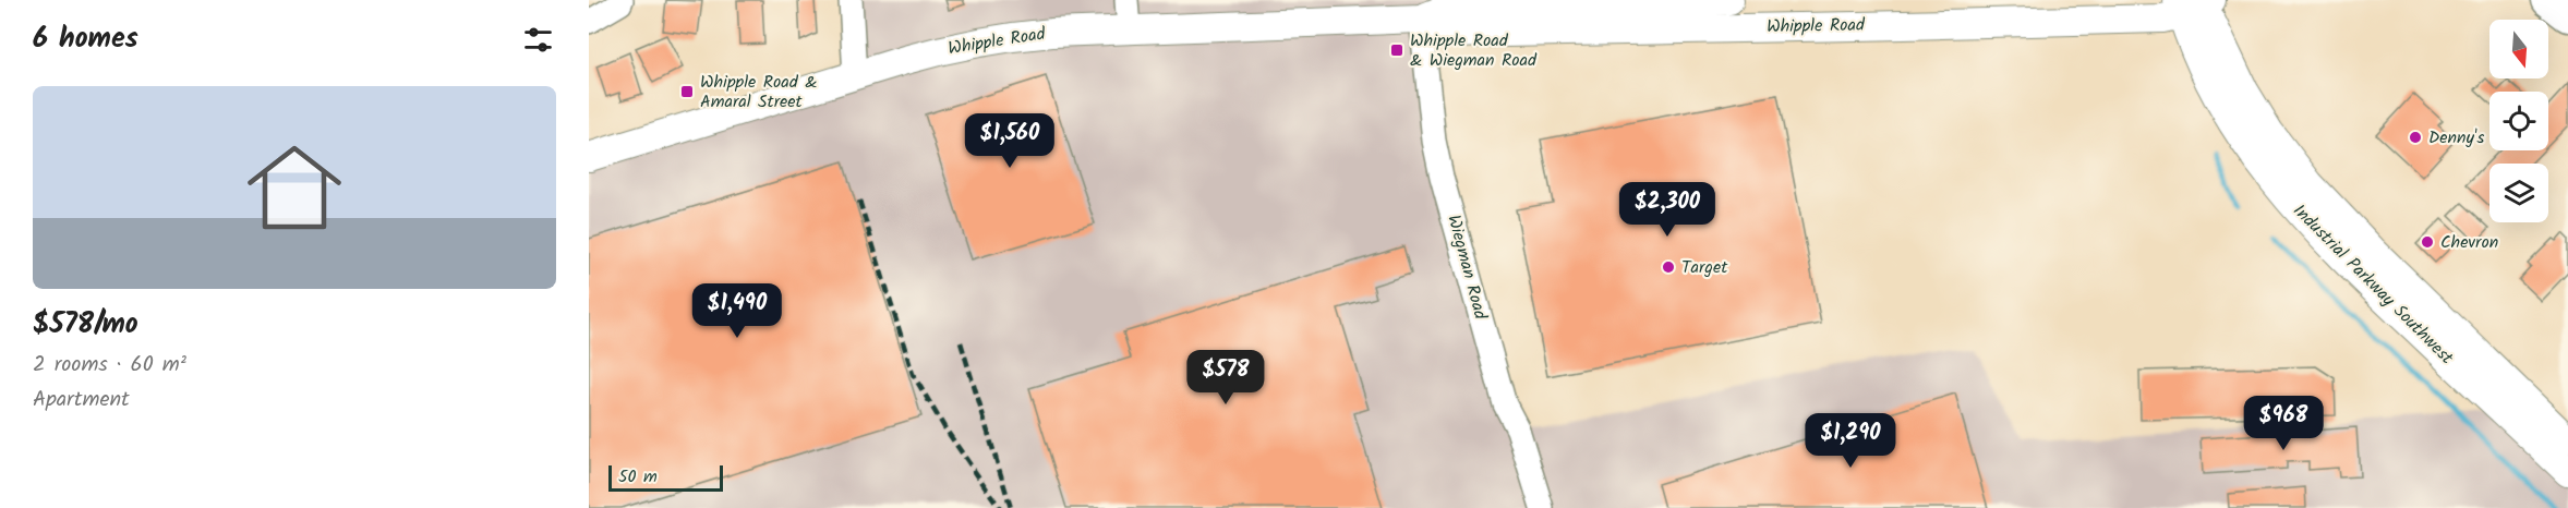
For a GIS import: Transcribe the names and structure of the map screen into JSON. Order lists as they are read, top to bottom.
{
  "streets": {
    "main road": ["Whipple Road", "Industrial Parkway Southwest"],
    "street": ["Wiegman Road"]
  },
  "crossings": [
    ["Whipple Road", "Wiegman Road"],
    ["Whipple Road", "Industrial Parkway Southwest"]
  ],
  "places": {
    "transit": ["Whipple Road & Wiegman Road", "Whipple Road & Amaral Street"],
    "other": ["Denny's", "Chevron", "Target"]
  },
  "scale_bar": "50 m",
  "north": "bottom",
  "page": {
    "heading": "6 homes",
    "list": [
      {
        "name": "$578/mo",
        "note": "2 rooms · 60 m² · Apartment"
      }
    ],
    "price": [
      "$1,560",
      "$2,300",
      "$1,490",
      "$578",
      "$968",
      "$1,290"
    ],
    "scale": "50 m"
  }
}
